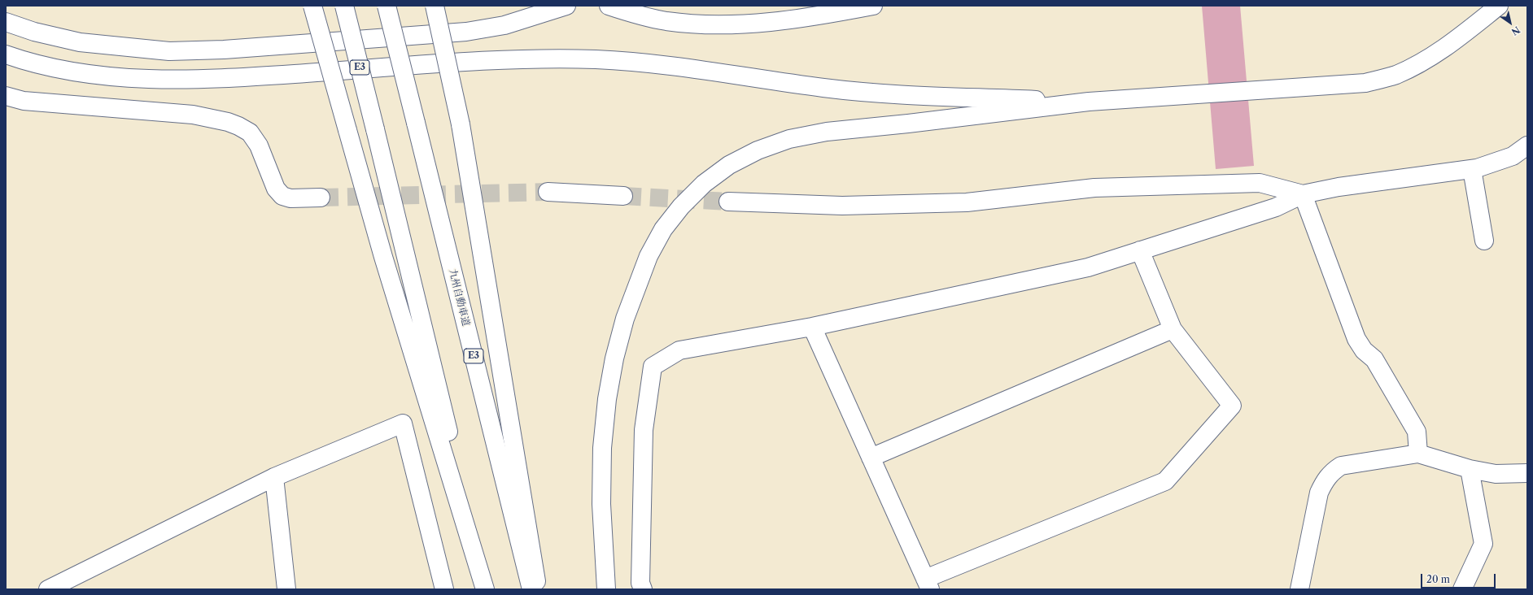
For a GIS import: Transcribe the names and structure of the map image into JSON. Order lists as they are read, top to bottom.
{
  "streets": {
    "main road": ["E3", "九州自動車道"]
  },
  "scale_bar": "20 m",
  "north": "bottom right"
}
